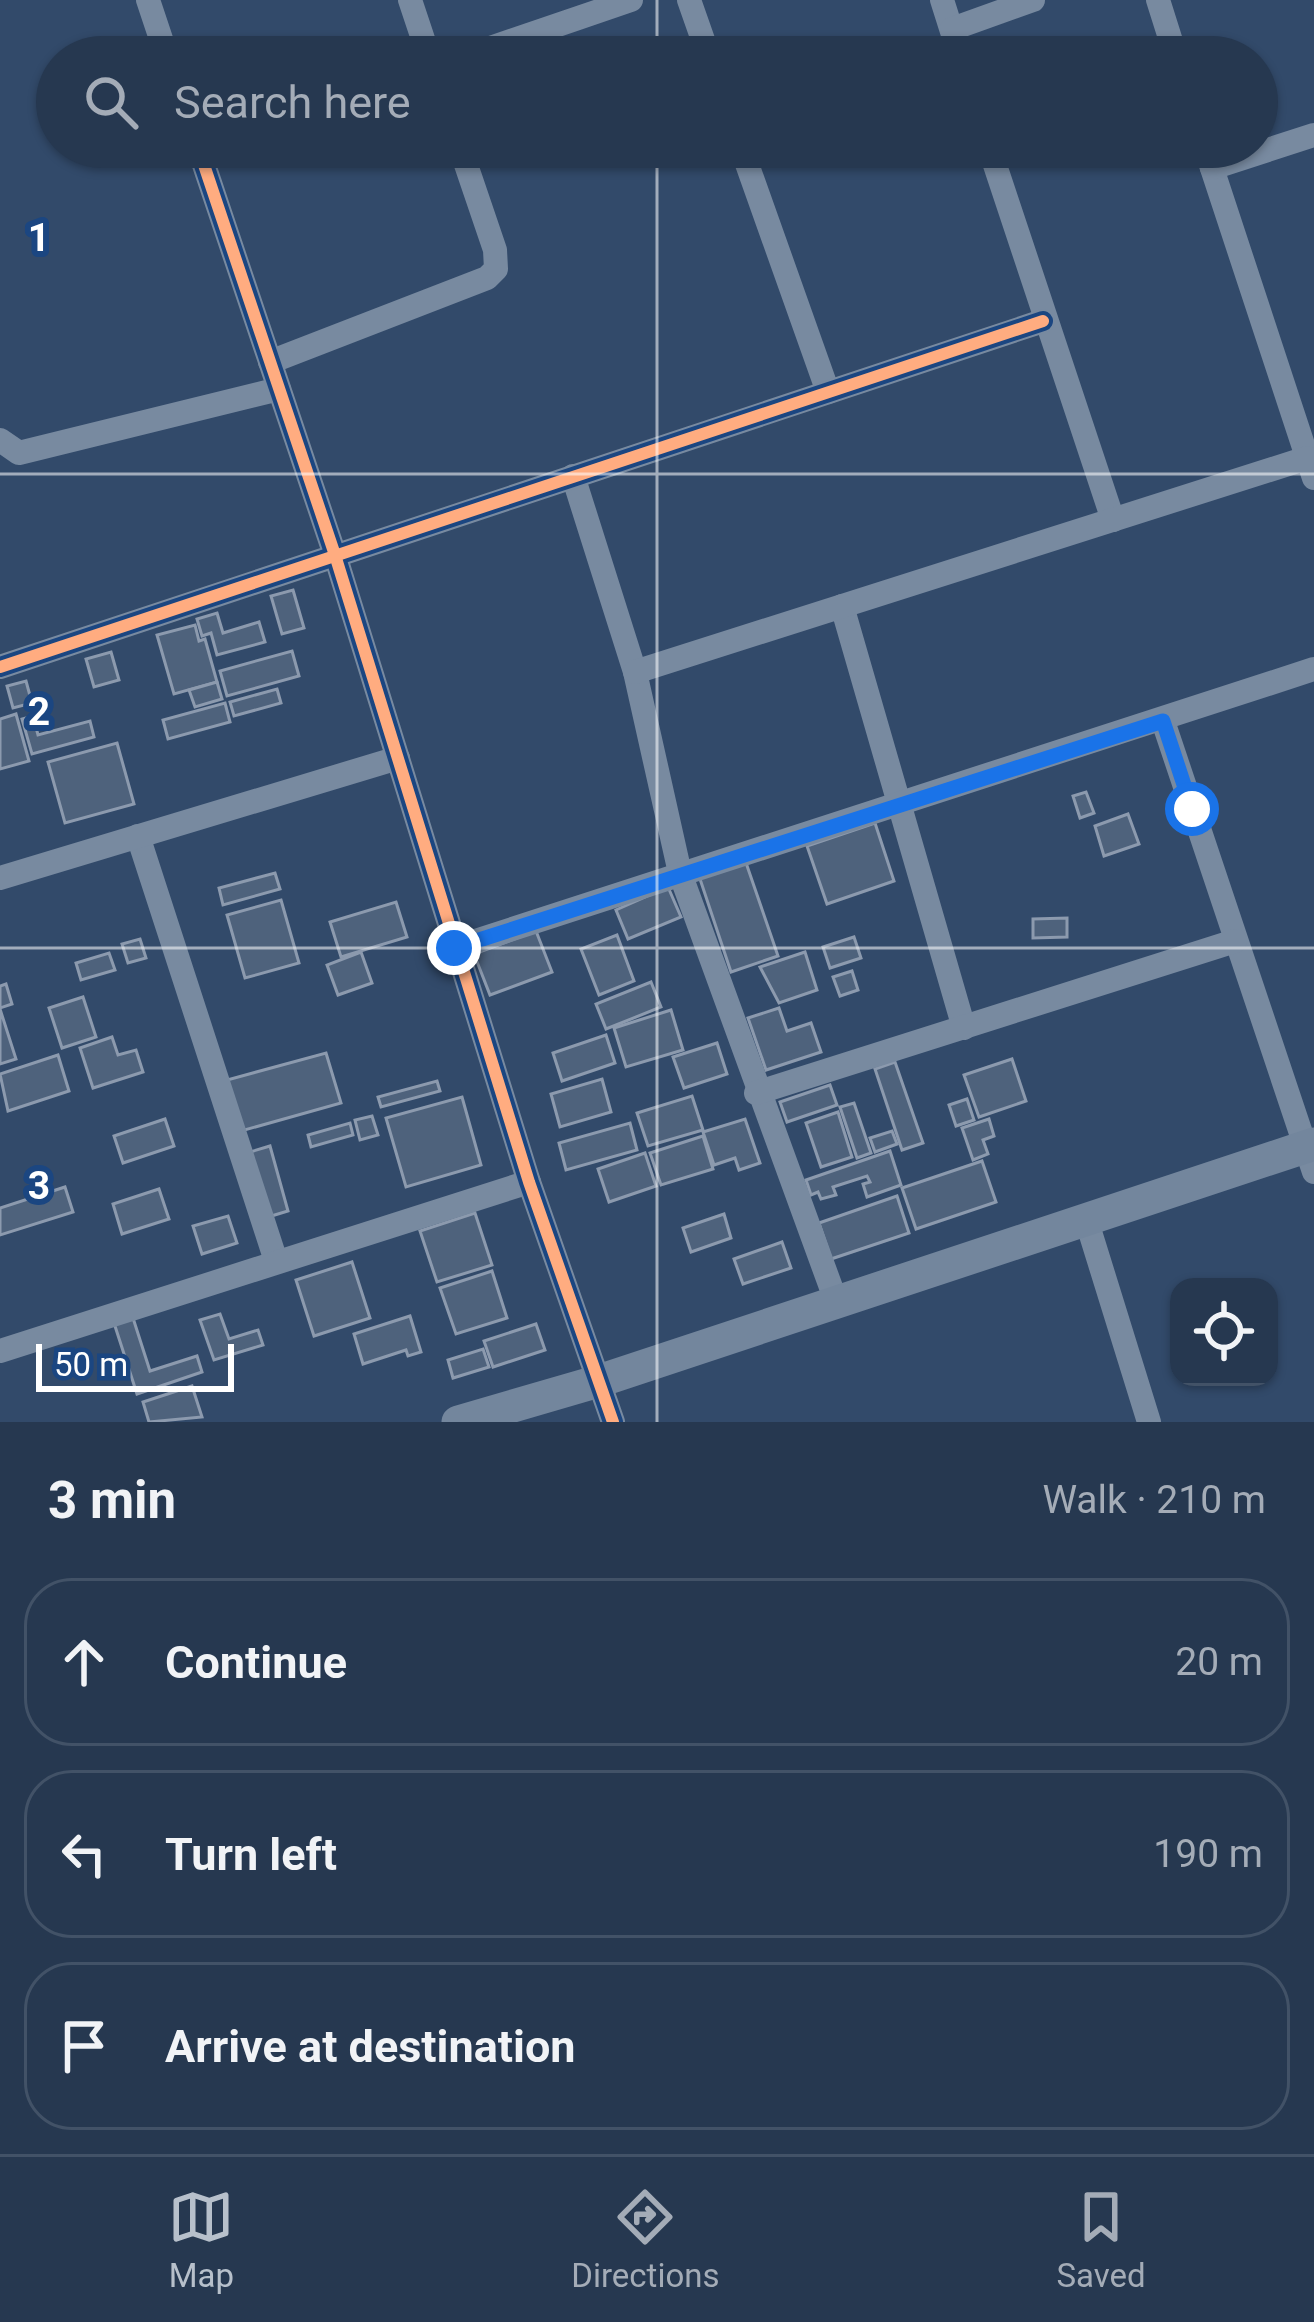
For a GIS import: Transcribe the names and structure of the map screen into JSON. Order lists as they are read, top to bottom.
{
  "scale_bar": "50 m",
  "page": {
    "search": "Search here",
    "scale": "50 m",
    "heading": ["3 min", "Walk · 210 m"],
    "list": [
      ["Continue", "20 m"],
      ["Turn left", "190 m"],
      "Arrive at destination"
    ],
    "nav": ["Map", "Directions", "Saved"]
  },
  "grid": {
    "rows": ["1", "2", "3"]
  }
}
